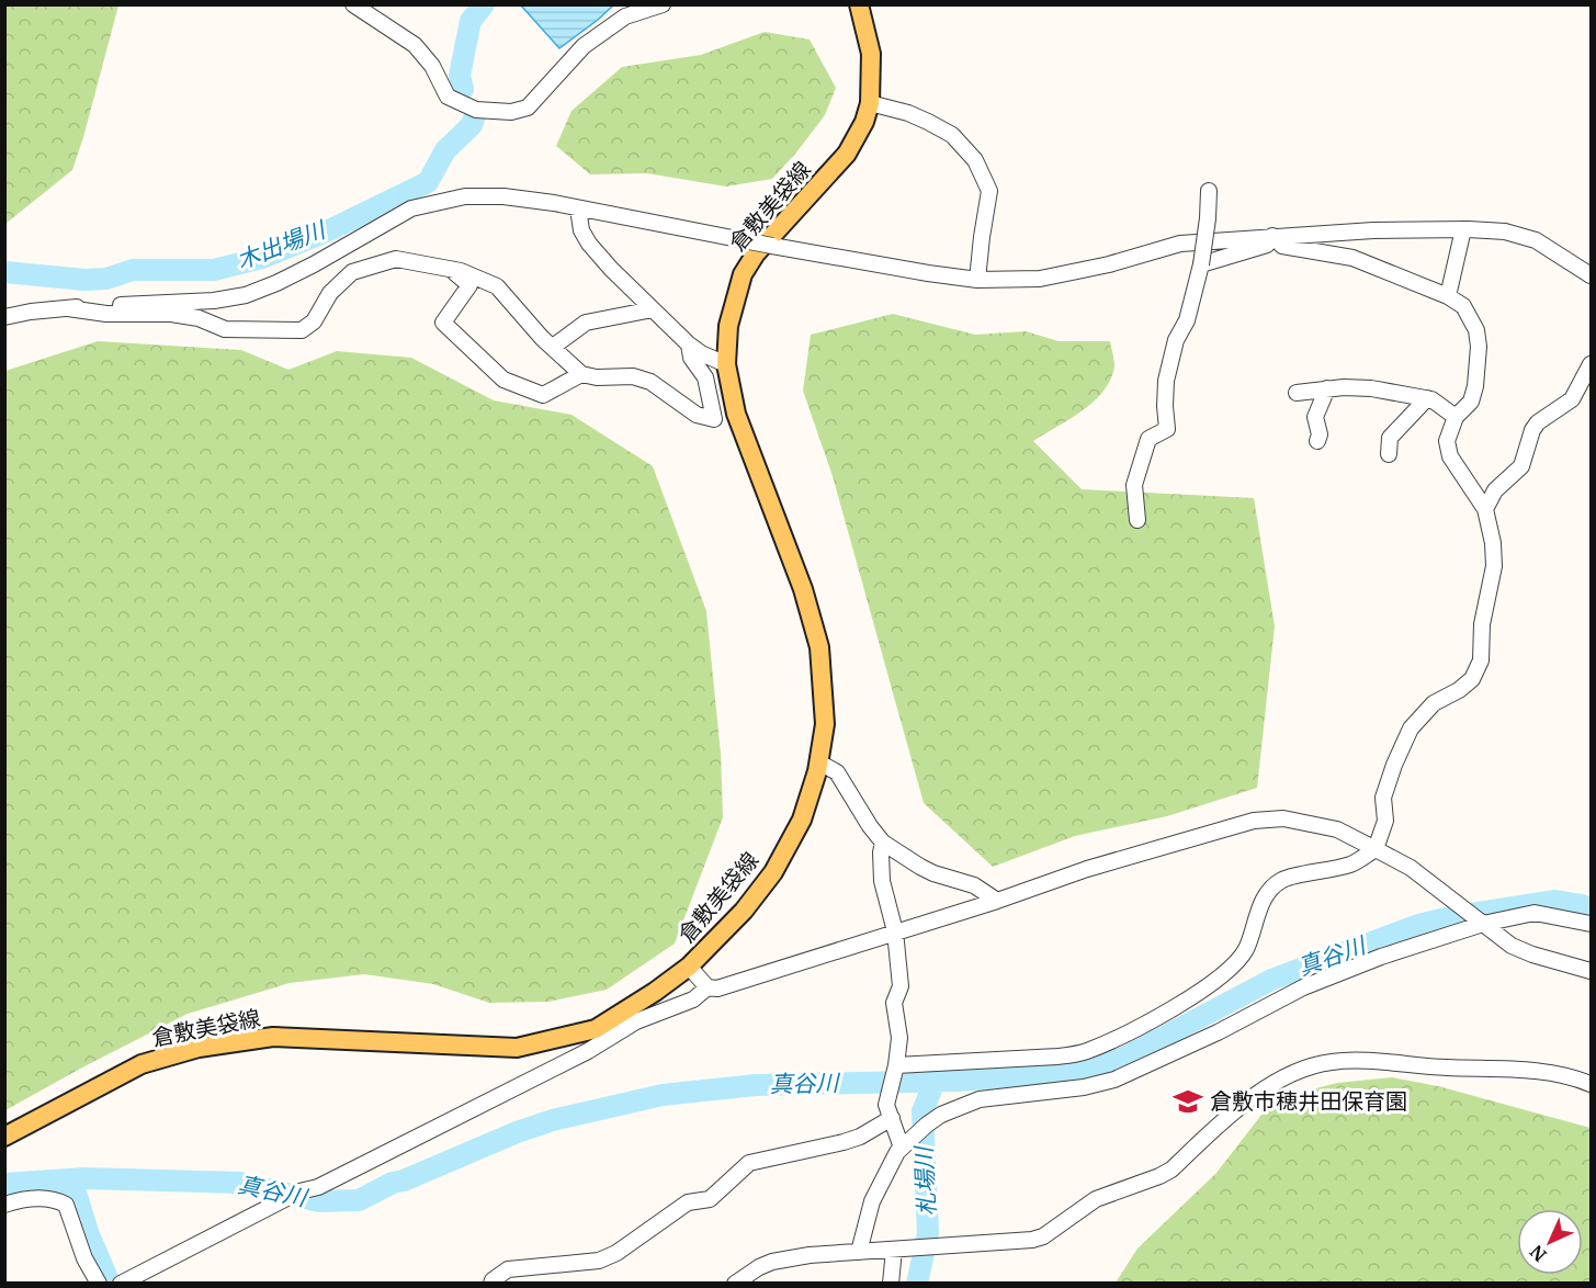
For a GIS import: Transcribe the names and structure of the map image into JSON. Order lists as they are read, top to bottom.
{
  "streets": {
    "main road": ["倉敷美袋線"]
  },
  "water": ["木出場川", "真谷川", "札場川"],
  "places": {
    "school or university": ["倉敷市穂井田保育園"]
  },
  "north": "bottom left"
}
